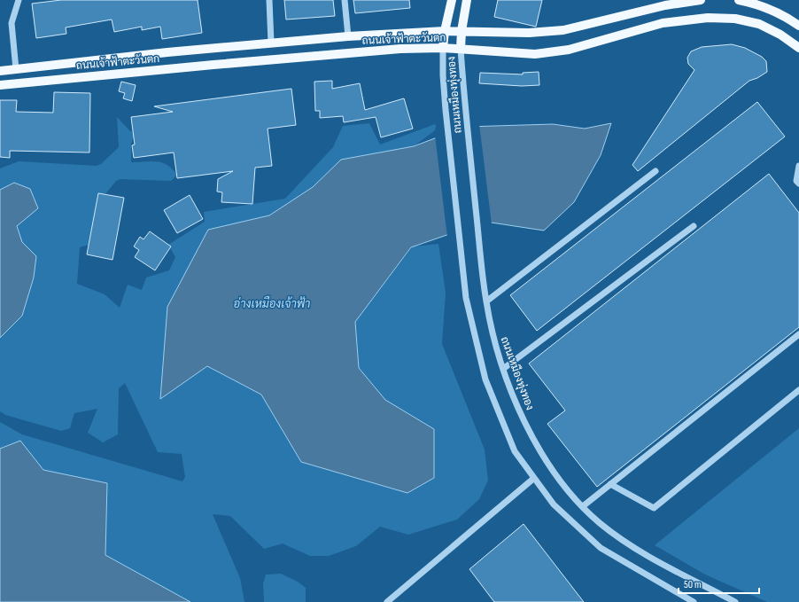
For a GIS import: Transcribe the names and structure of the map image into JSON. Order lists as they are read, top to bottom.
{
  "streets": {
    "main road": ["ถนนเจ้าฟ้าตะวันตก"],
    "street": ["ถนนเหมืองทุ่งทอง"]
  },
  "crossings": [
    ["ถนนเจ้าฟ้าตะวันตก", "ถนนเหมืองทุ่งทอง"]
  ],
  "water": ["อ่างเหมืองเจ้าฟ้า"],
  "scale_bar": "50 m"
}
